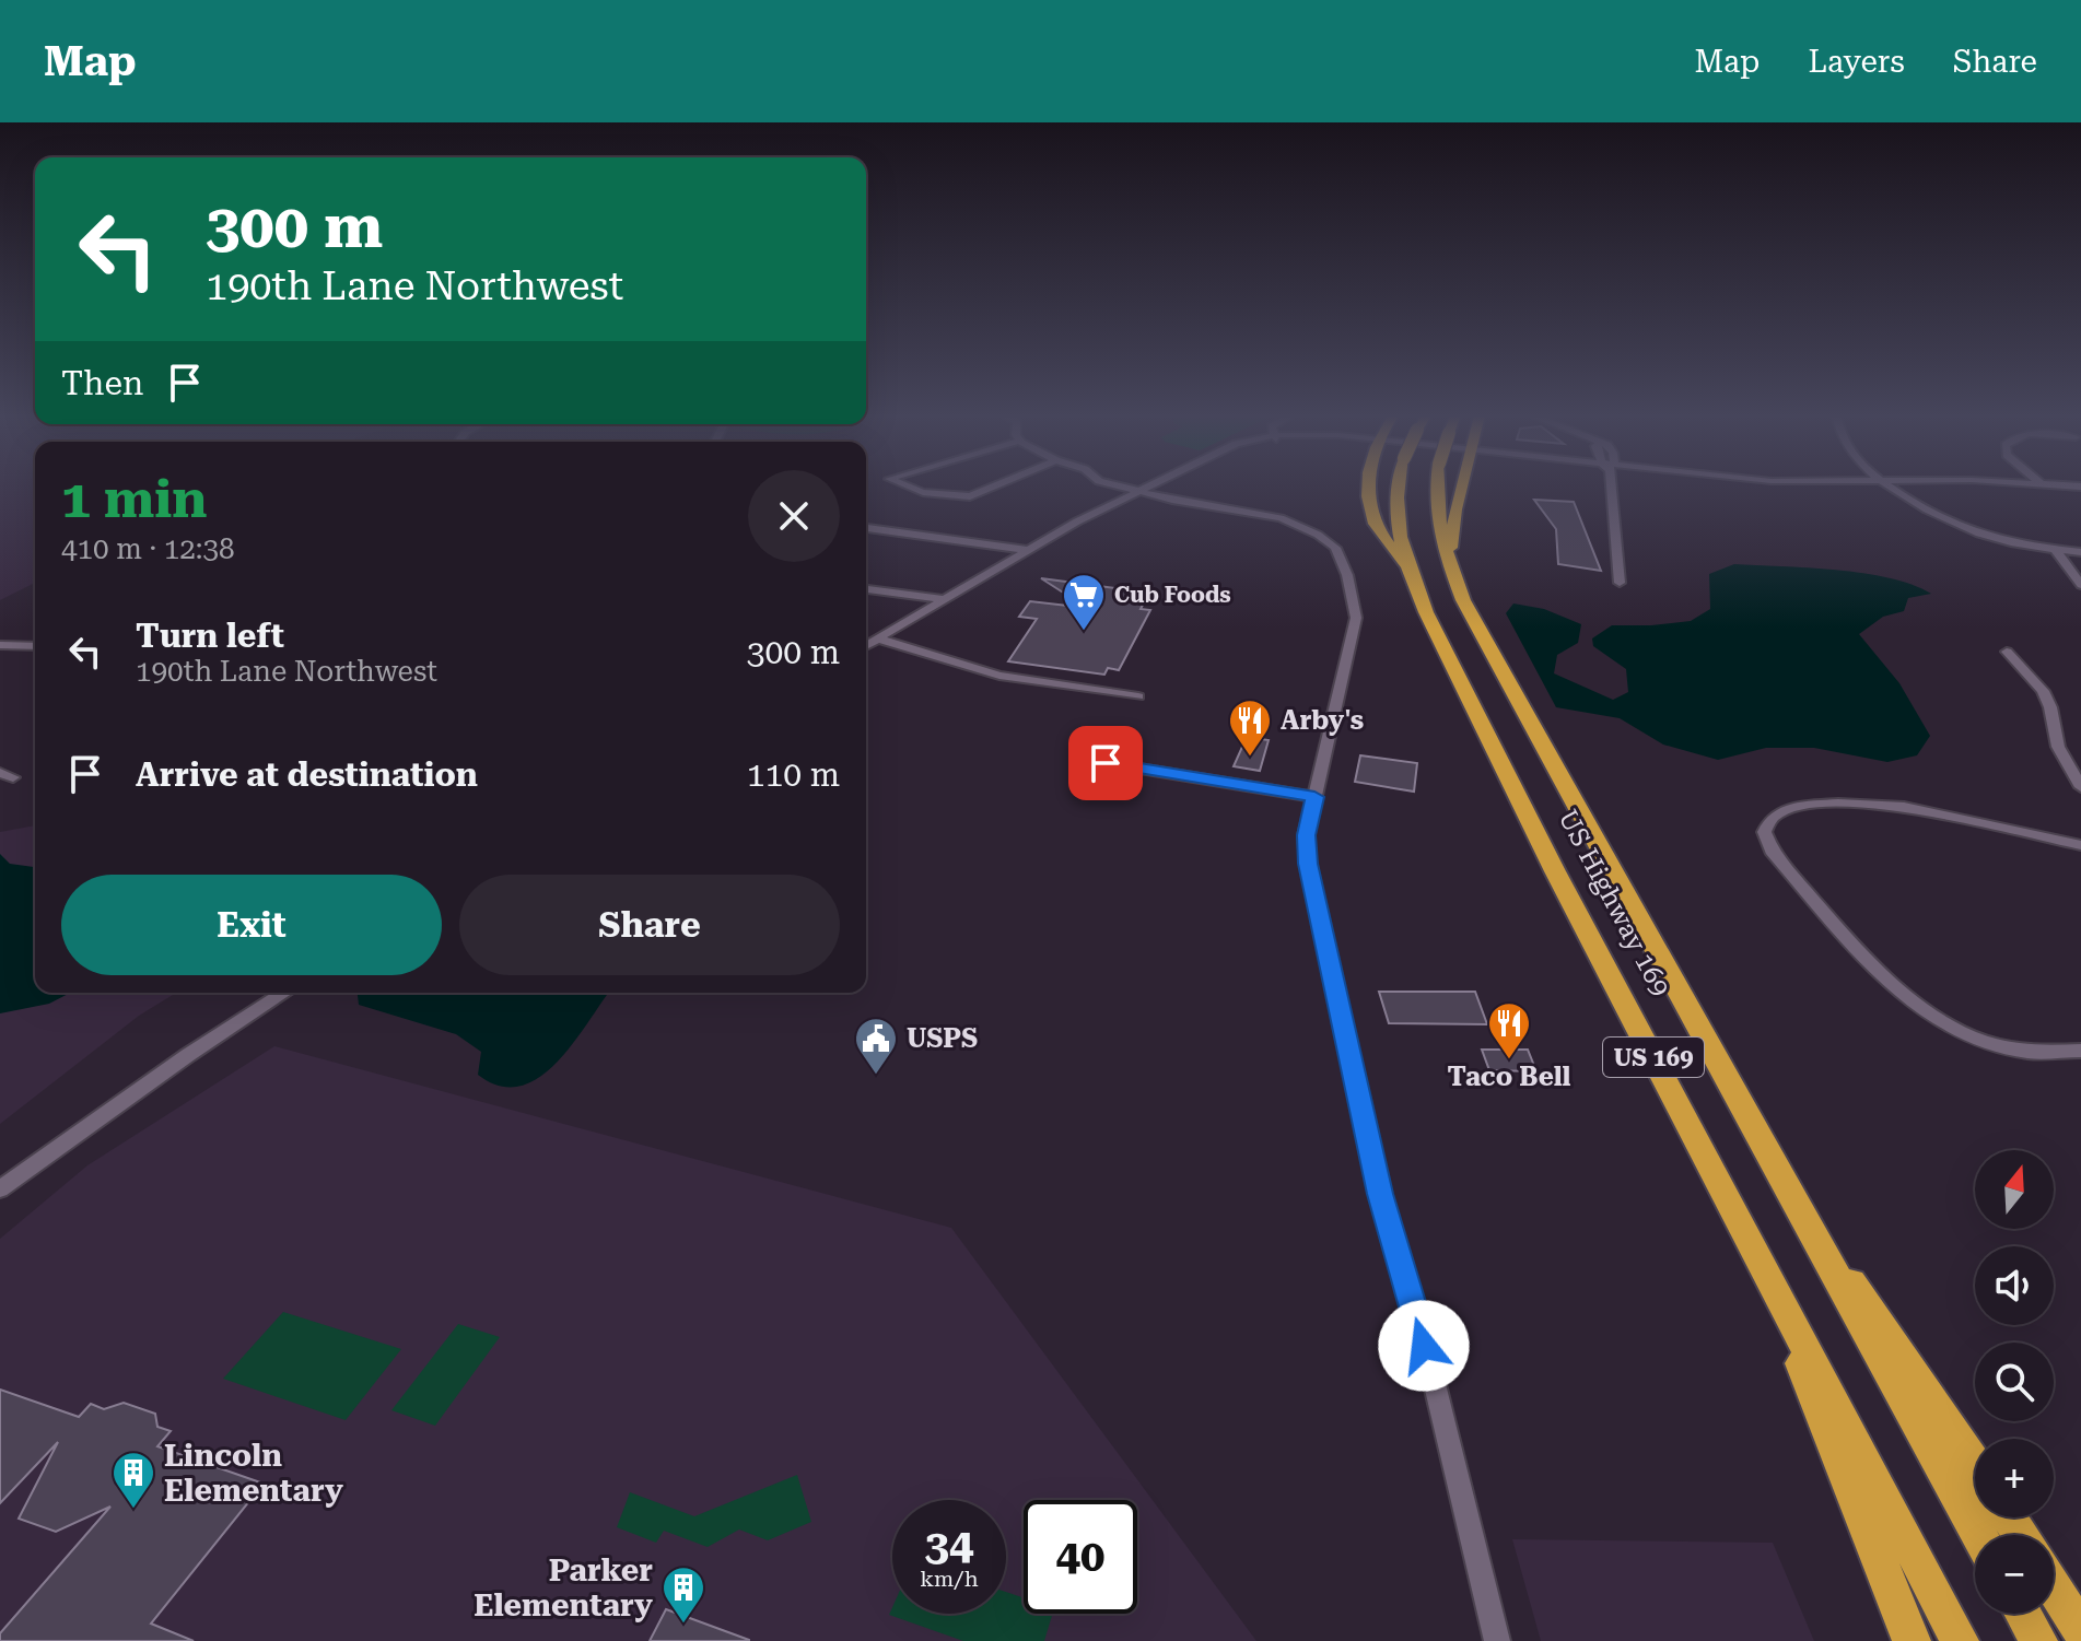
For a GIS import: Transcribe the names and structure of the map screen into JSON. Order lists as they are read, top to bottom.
{
  "streets": {
    "highway": ["US Highway 169", "US 169"]
  },
  "places": {
    "supermarket": ["Cub Foods"],
    "restaurant": ["Arby's", "Taco Bell"],
    "public building": ["USPS"],
    "building": ["Lincoln Elementary", "Parker Elementary"]
  },
  "north": "top",
  "page": {
    "header": "Map",
    "nav": ["Map", "Layers", "Share"],
    "turn": ["300 m", "190th Lane Northwest"],
    "then": "Then",
    "heading": ["1 min", "410 m · 12:38"],
    "list": [
      {
        "name": "Turn left",
        "note": "190th Lane Northwest",
        "value": "300 m"
      },
      {
        "name": "Arrive at destination",
        "value": "110 m"
      }
    ],
    "buttons": ["Exit", "Share"],
    "map_buttons": ["+", "−"],
    "speed": "34 km/h",
    "limit": "40"
  }
}
